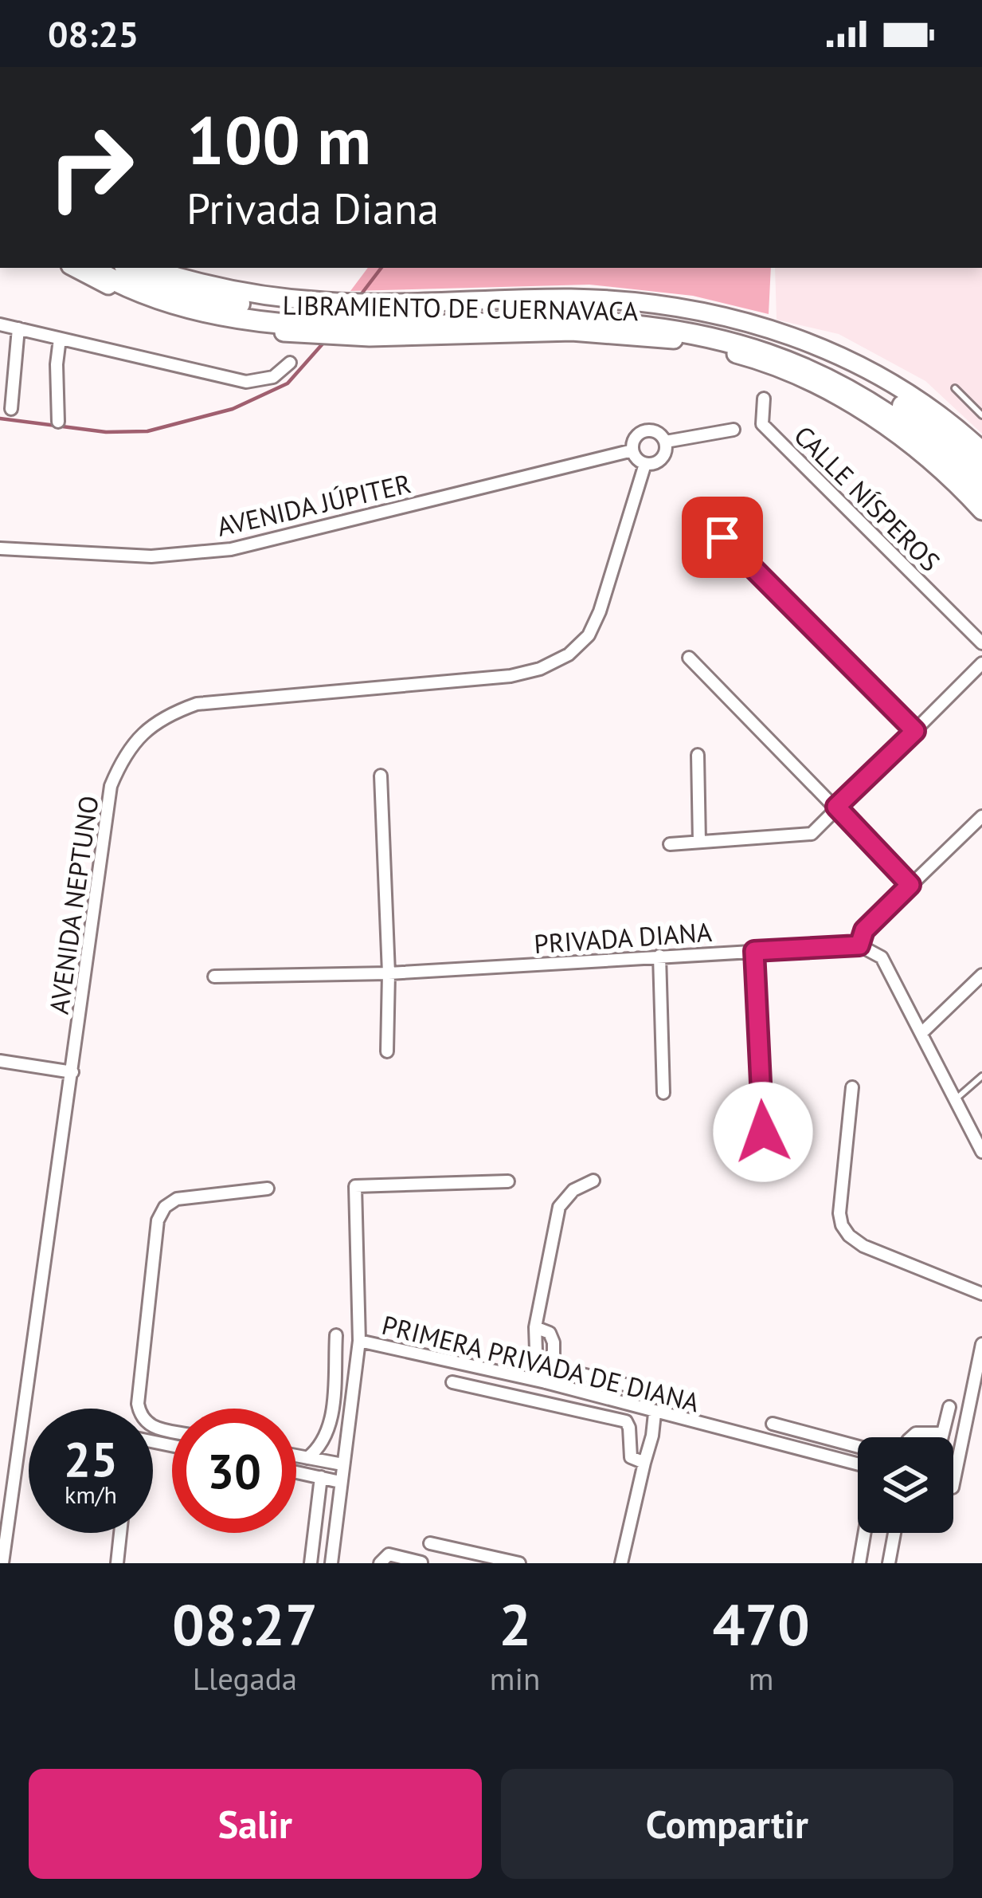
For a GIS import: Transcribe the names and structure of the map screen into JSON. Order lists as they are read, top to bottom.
{
  "streets": {
    "main road": ["LIBRAMIENTO DE CUERNAVACA"],
    "street": [
      "CALLE NÍSPEROS",
      "AVENIDA JÚPITER",
      "AVENIDA NEPTUNO",
      "PRIVADA DIANA",
      "PRIMERA PRIVADA DE DIANA"
    ]
  },
  "crossings": [
    ["AVENIDA JÚPITER", "AVENIDA NEPTUNO"]
  ],
  "page": {
    "status": "08:25",
    "turn": ["100 m", "Privada Diana"],
    "speed": "25 km/h",
    "limit": "30",
    "eta": [
      "08:27",
      "Llegada",
      "2",
      "min",
      "470",
      "m"
    ],
    "buttons": ["Salir", "Compartir"]
  }
}
